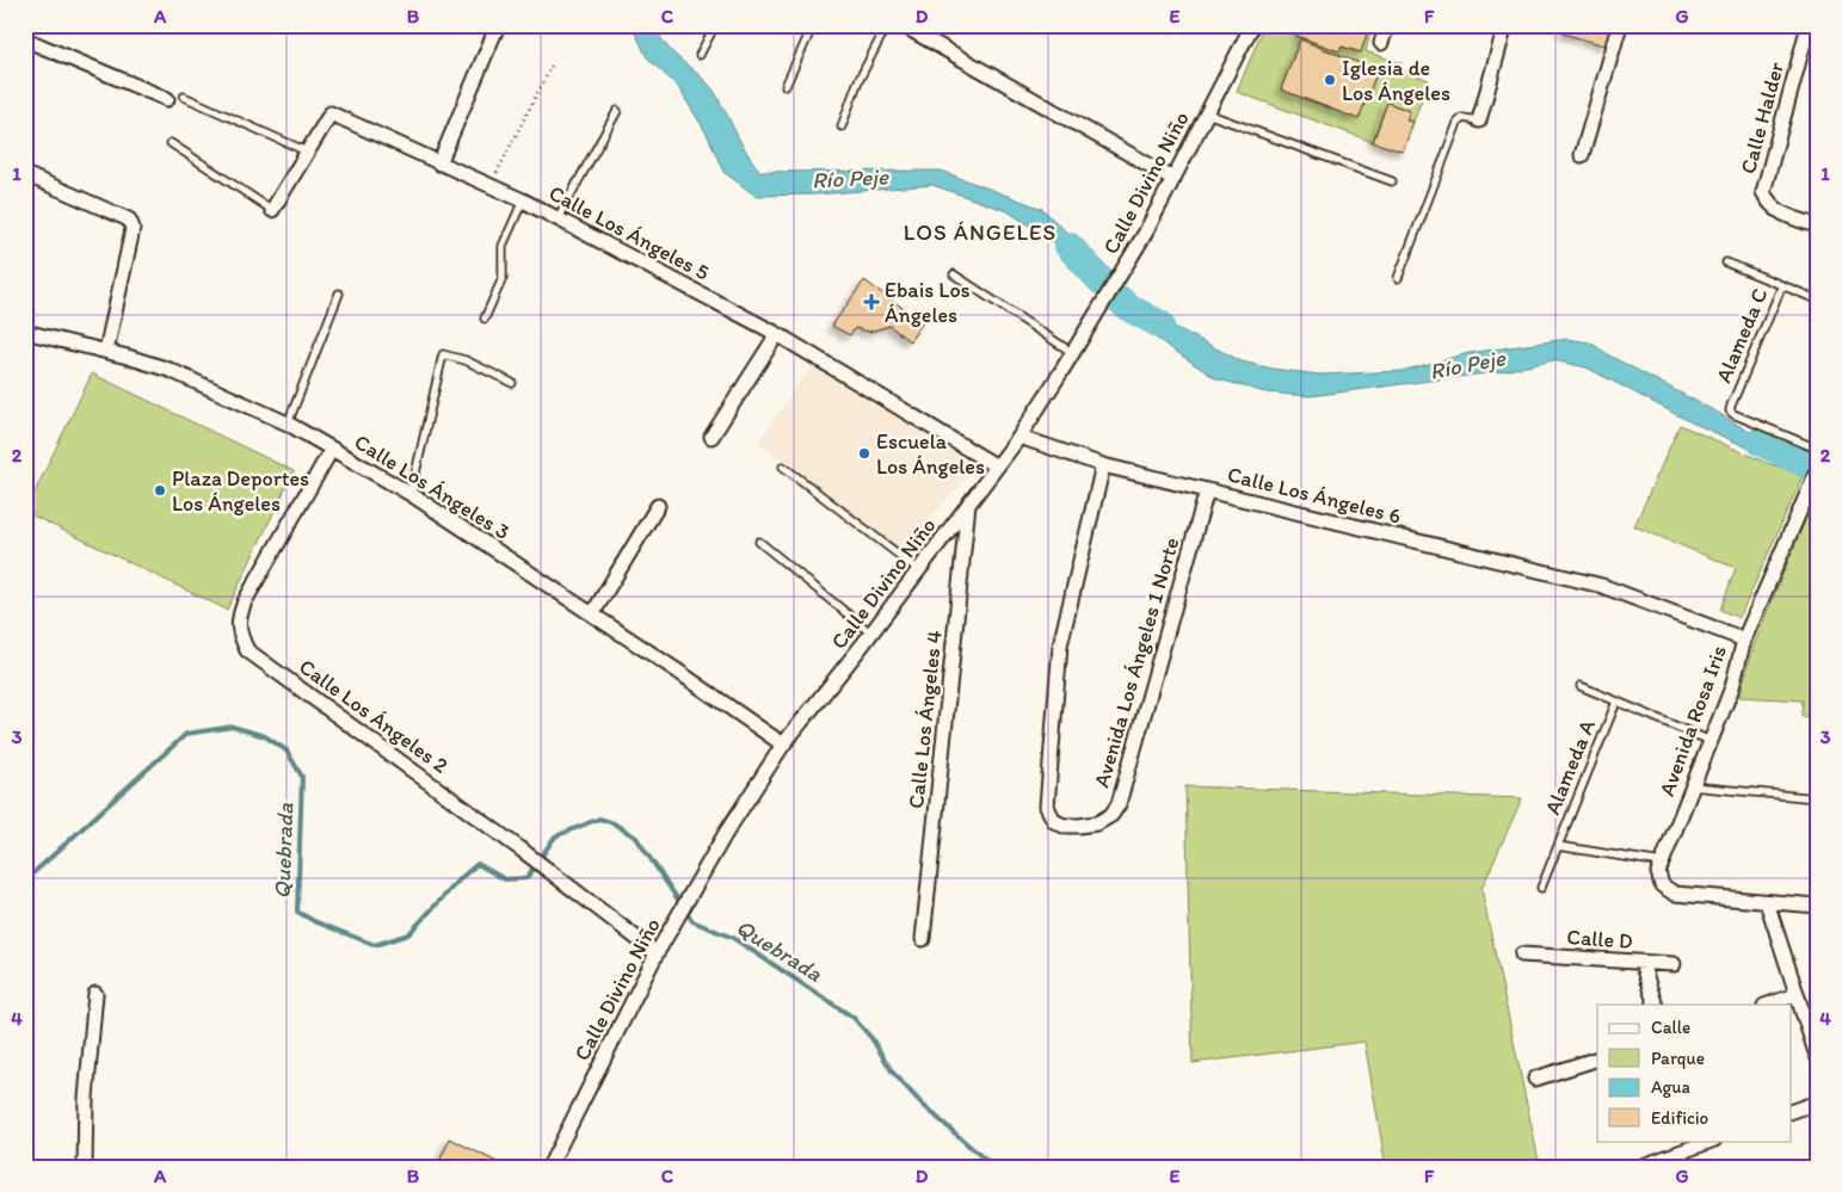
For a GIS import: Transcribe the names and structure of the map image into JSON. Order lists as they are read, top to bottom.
{
  "streets": {
    "street": [
      "Calle Halder",
      "Calle Divino Niño",
      "Calle Los Ángeles 5",
      "Calle Los Ángeles 3",
      "Calle Los Ángeles 6",
      "Avenida Los Ángeles 1 Norte",
      "Calle Los Ángeles 2",
      "Calle Los Ángeles 4",
      "Avenida Rosa Iris",
      "Calle D"
    ],
    "lane": ["Alameda C", "Alameda A"]
  },
  "crossings": [
    ["Calle Divino Niño", "Calle Los Ángeles 5"],
    ["Calle Divino Niño", "Calle Los Ángeles 3"],
    ["Calle Divino Niño", "Calle Los Ángeles 6"],
    ["Calle Divino Niño", "Calle Los Ángeles 2"],
    ["Calle Divino Niño", "Calle Los Ángeles 4"],
    ["Calle Los Ángeles 3", "Calle Los Ángeles 2"],
    ["Calle Los Ángeles 6", "Avenida Los Ángeles 1 Norte"],
    ["Calle Los Ángeles 6", "Avenida Rosa Iris"],
    ["Avenida Rosa Iris", "Alameda A"]
  ],
  "districts": ["LOS ÁNGELES"],
  "water": ["Río Peje", "Quebrada"],
  "places": {
    "other": ["Iglesia de Los Ángeles", "Escuela Los Ángeles", "Plaza Deportes Los Ángeles"],
    "health": ["Ebais Los Ángeles"]
  },
  "legend": [
    "Calle",
    "Parque",
    "Agua",
    "Edificio"
  ],
  "grid": {
    "columns": [
      "A",
      "B",
      "C",
      "D",
      "E",
      "F",
      "G"
    ],
    "rows": [
      "1",
      "2",
      "3",
      "4"
    ]
  }
}
